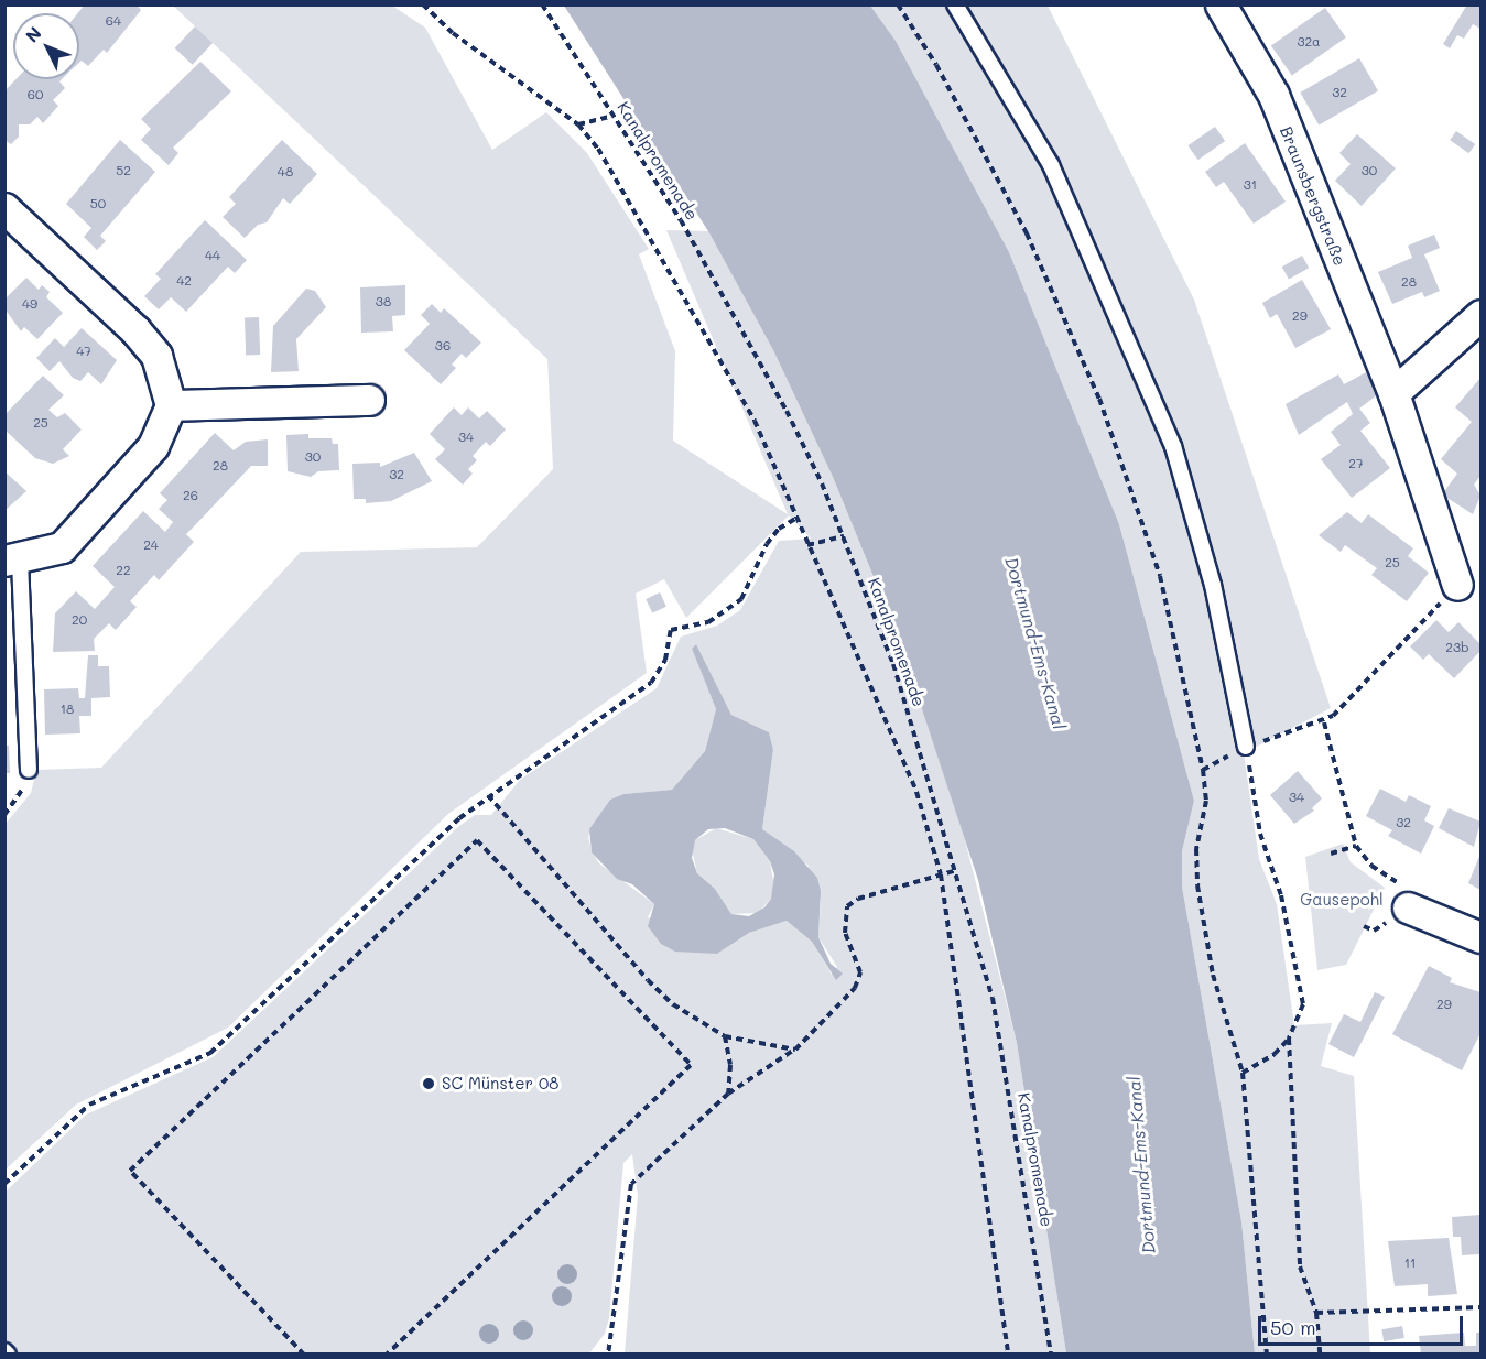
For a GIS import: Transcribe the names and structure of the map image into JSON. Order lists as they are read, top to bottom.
{
  "streets": {
    "street": ["Braunsbergstraße"],
    "path": ["Kanalpromenade"]
  },
  "water": ["Dortmund-Ems-Kanal"],
  "parks": ["Gausepohl"],
  "places": ["SC Münster 08"],
  "house_numbers": [
    "64",
    "32a",
    "32",
    "60",
    "52",
    "30",
    "48",
    "31",
    "50",
    "44",
    "42",
    "28",
    "38",
    "49",
    "29",
    "36",
    "47",
    "25",
    "34",
    "30",
    "27",
    "28",
    "32",
    "26",
    "24",
    "25",
    "22",
    "20",
    "23b",
    "18",
    "34",
    "32",
    "29",
    "11"
  ],
  "scale_bar": "50 m",
  "north": "top left"
}
